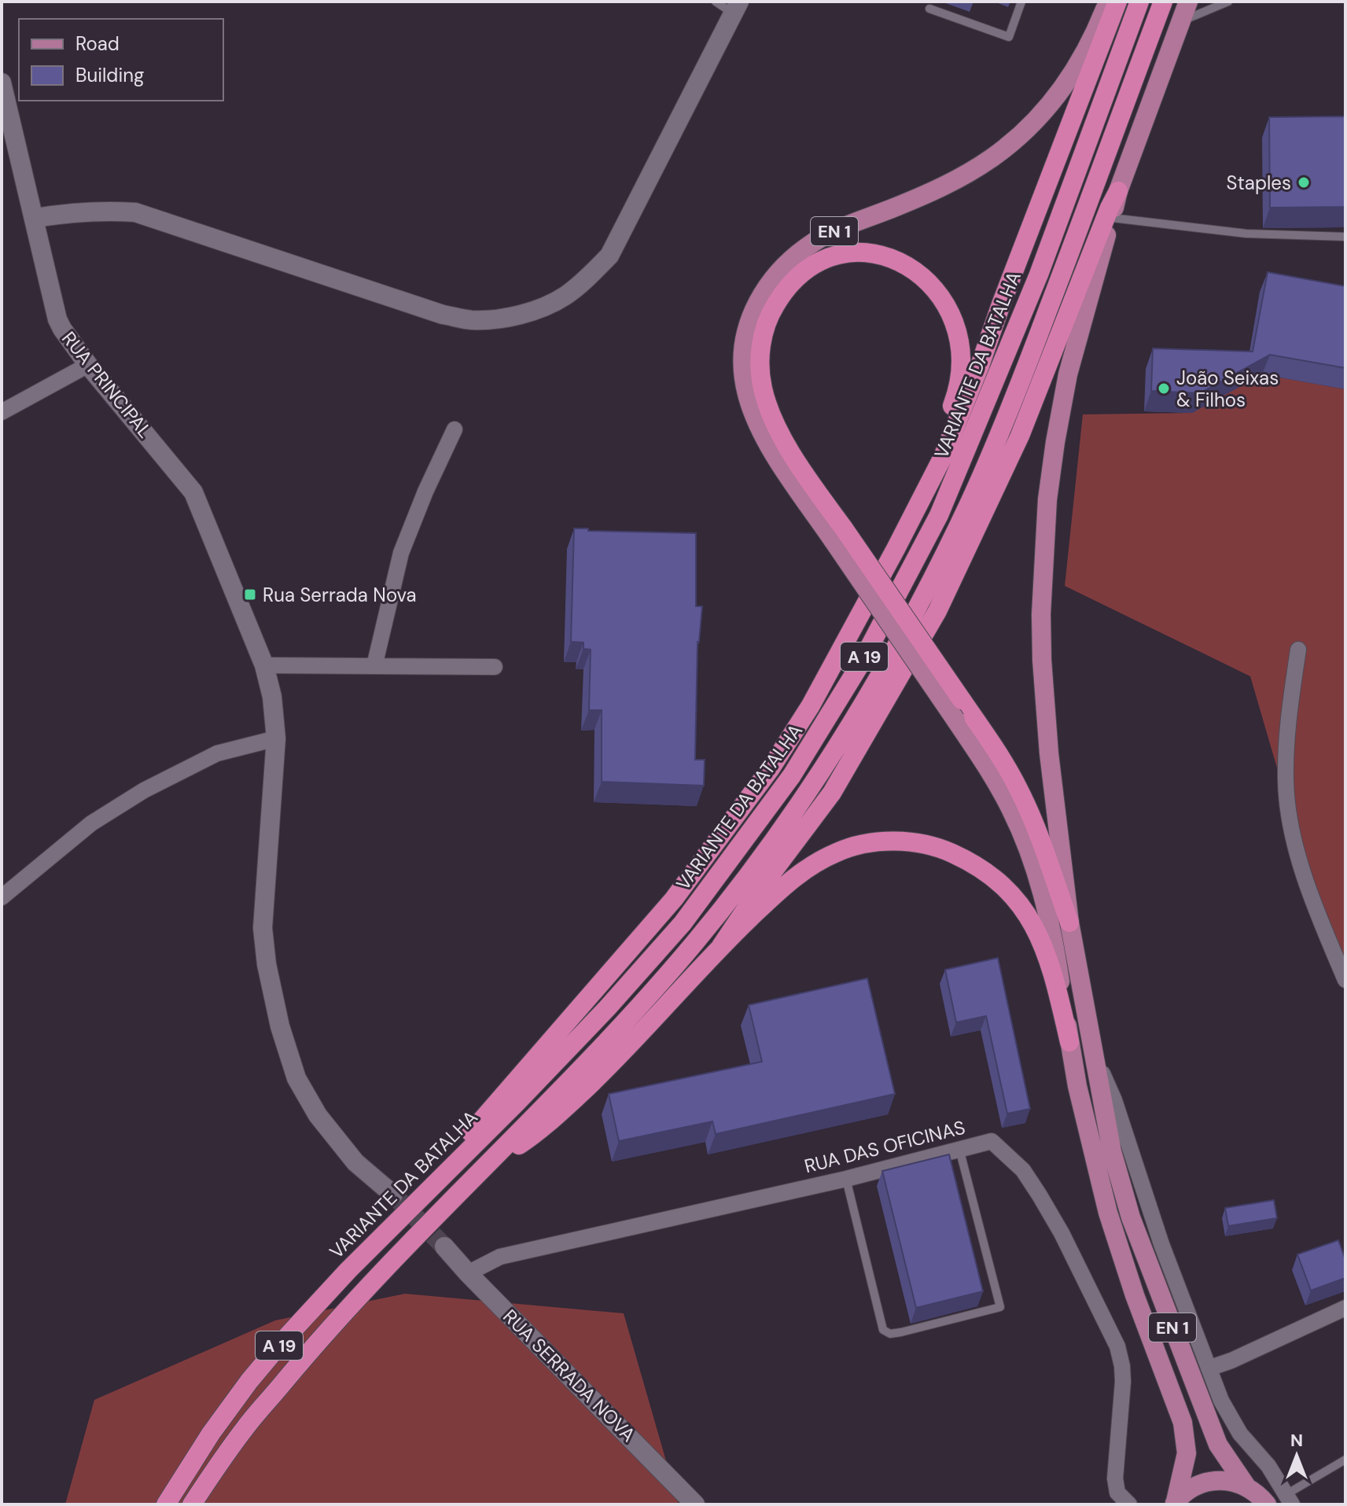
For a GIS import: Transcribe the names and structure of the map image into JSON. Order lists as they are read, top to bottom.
{
  "streets": {
    "highway": ["VARIANTE DA BATALHA", "A 19"],
    "main road": ["EN 1"],
    "street": ["RUA PRINCIPAL", "RUA DAS OFICINAS", "RUA SERRADA NOVA"]
  },
  "crossings": [
    ["RUA DAS OFICINAS", "RUA SERRADA NOVA"]
  ],
  "places": {
    "other": ["Staples", "João Seixas & Filhos"],
    "transit": ["Rua Serrada Nova"]
  },
  "legend": ["Road", "Building"],
  "north": "top"
}
